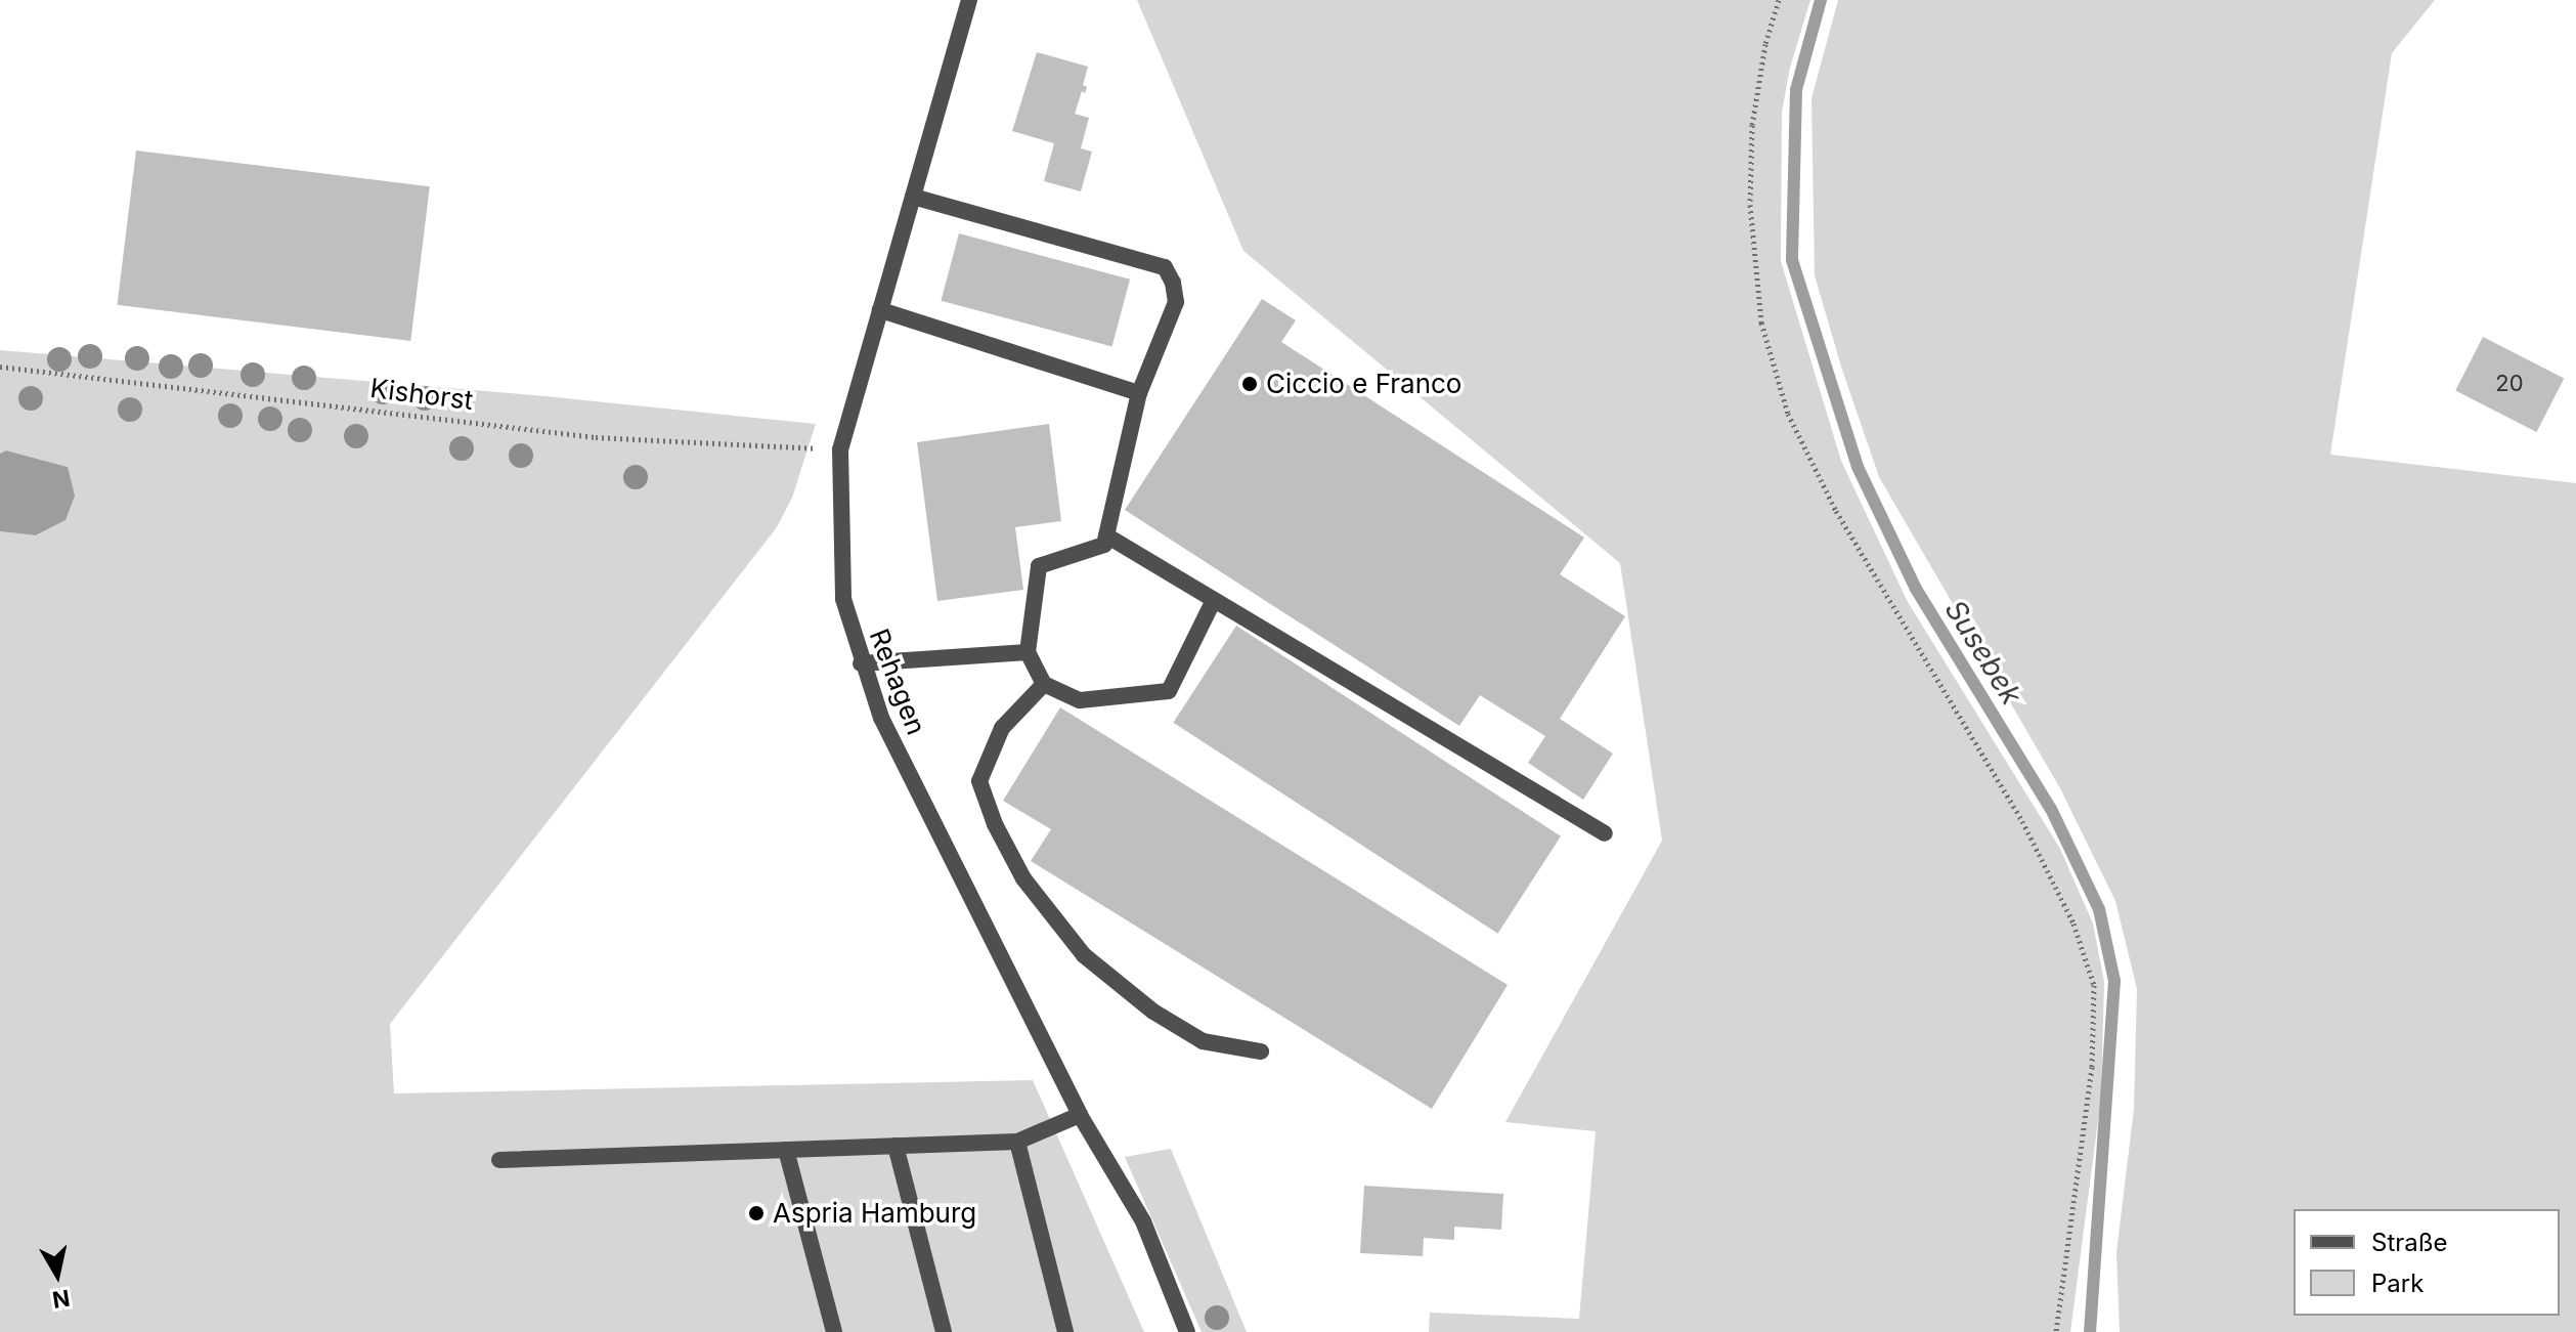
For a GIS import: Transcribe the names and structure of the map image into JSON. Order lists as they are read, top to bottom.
{
  "streets": {
    "street": ["Rehagen"],
    "path": ["Kishorst"]
  },
  "crossings": [
    ["Kishorst", "Rehagen"]
  ],
  "water": ["Susebek"],
  "places": ["Ciccio e Franco", "Aspria Hamburg"],
  "house_numbers": ["20"],
  "legend": ["Straße", "Park"],
  "north": "bottom"
}
